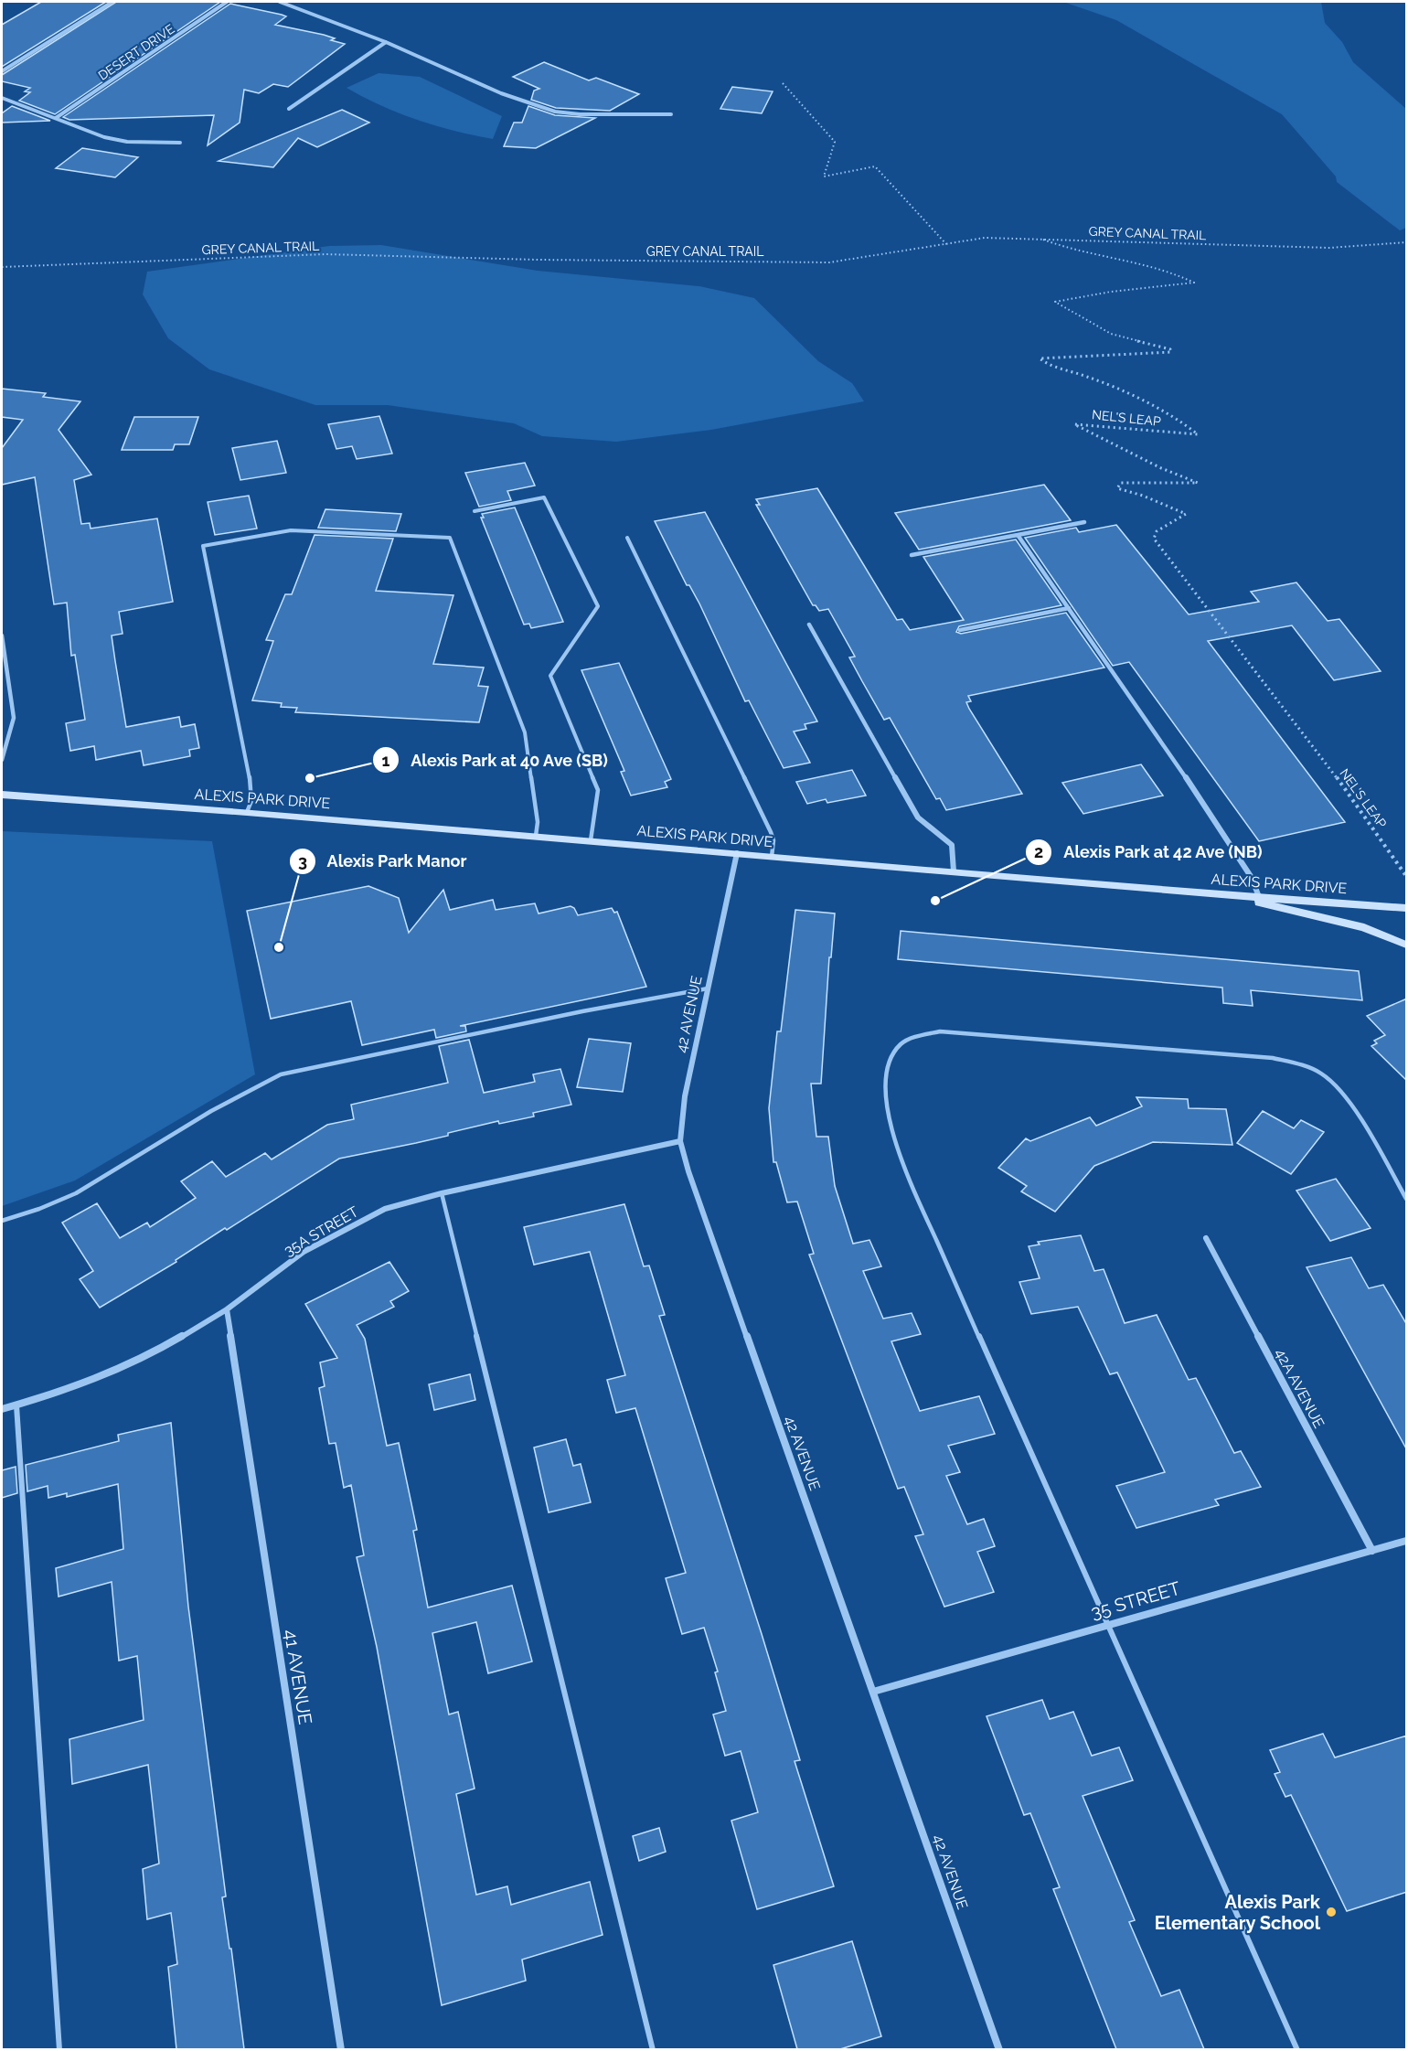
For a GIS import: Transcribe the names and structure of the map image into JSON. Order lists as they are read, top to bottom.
{
  "streets": {
    "street": [
      "DESERT DRIVE",
      "ALEXIS PARK DRIVE",
      "42 AVENUE",
      "35A STREET",
      "42A AVENUE",
      "35 STREET",
      "41 AVENUE"
    ],
    "path": ["GREY CANAL TRAIL", "NEL'S LEAP"]
  },
  "crossings": [
    ["GREY CANAL TRAIL", "NEL'S LEAP"],
    ["ALEXIS PARK DRIVE", "42 AVENUE"],
    ["42 AVENUE", "35A STREET"],
    ["42 AVENUE", "35 STREET"],
    ["35A STREET", "41 AVENUE"],
    ["42A AVENUE", "35 STREET"]
  ],
  "places": [
    "Alexis Park at 40 Ave (SB)",
    "Alexis Park at 42 Ave (NB)",
    "Alexis Park Manor",
    "Alexis Park Elementary School"
  ]
}
